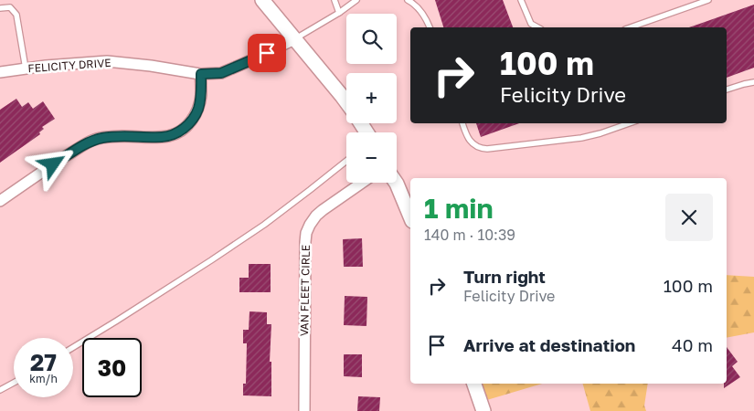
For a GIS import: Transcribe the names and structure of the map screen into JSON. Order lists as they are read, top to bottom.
{
  "streets": {
    "street": ["FELICITY DRIVE", "VAN FLEET CIRLE"]
  },
  "page": {
    "map_buttons": ["+", "−"],
    "turn": ["100 m", "Felicity Drive"],
    "heading": ["1 min", "140 m · 10:39"],
    "list": [
      {
        "name": "Turn right",
        "note": "Felicity Drive",
        "value": "100 m"
      },
      {
        "name": "Arrive at destination",
        "value": "40 m"
      }
    ],
    "speed": "27 km/h",
    "limit": "30"
  }
}
